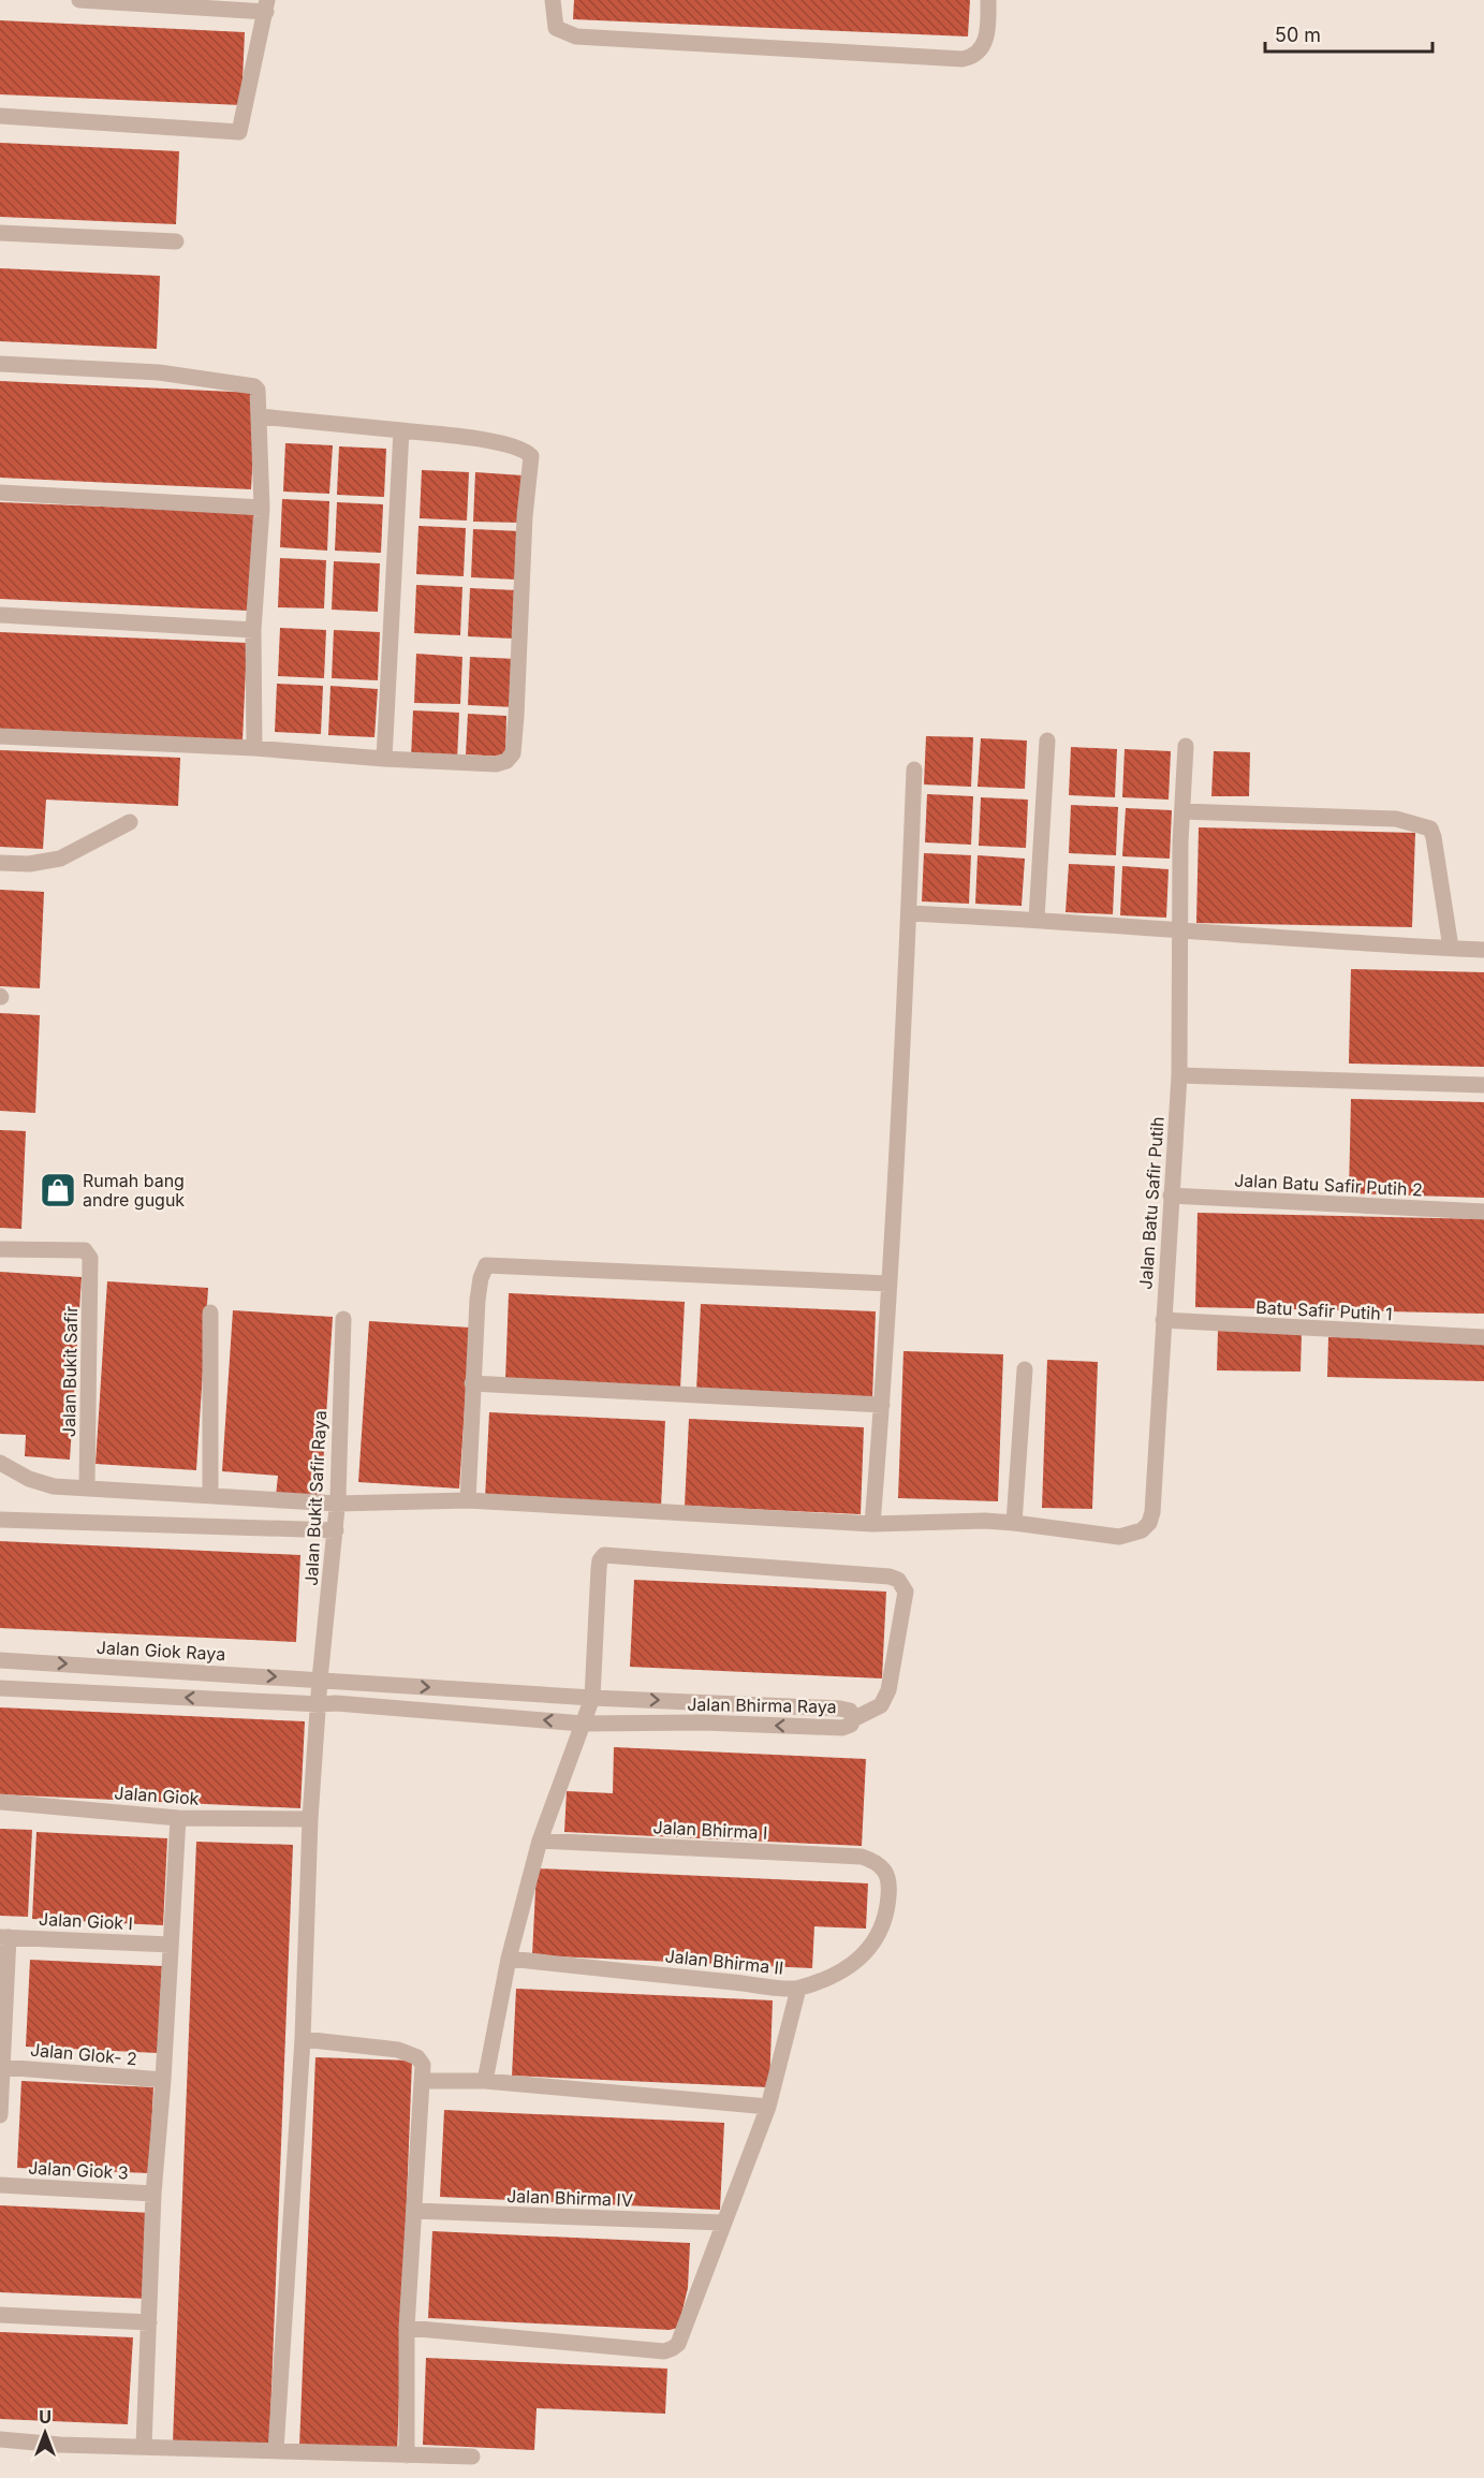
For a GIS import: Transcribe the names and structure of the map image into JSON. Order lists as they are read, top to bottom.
{
  "streets": {
    "street": [
      "Jalan Batu Safir Putih 2",
      "Jalan Batu Safir Putih",
      "Batu Safir Putih 1",
      "Jalan Bukit Safir",
      "Jalan Bukit Safir Raya",
      "Jalan Giok Raya",
      "Jalan Bhirma Raya",
      "Jalan Giok",
      "Jalan Bhirma I",
      "Jalan Giok I",
      "Jalan Bhirma II",
      "Jalan Glok- 2",
      "Jalan Giok 3",
      "Jalan Bhirma IV"
    ]
  },
  "crossings": [
    ["Jalan Batu Safir Putih 2", "Jalan Batu Safir Putih"],
    ["Jalan Batu Safir Putih", "Batu Safir Putih 1"],
    ["Jalan Bukit Safir Raya", "Jalan Giok Raya"],
    ["Jalan Bukit Safir Raya", "Jalan Bhirma Raya"],
    ["Jalan Bukit Safir Raya", "Jalan Giok"],
    ["Jalan Giok Raya", "Jalan Bhirma Raya"],
    ["Jalan Bhirma I", "Jalan Bhirma II"]
  ],
  "places": {
    "shop": ["Rumah bang andre guguk"]
  },
  "scale_bar": "50 m",
  "north": "top"
}
